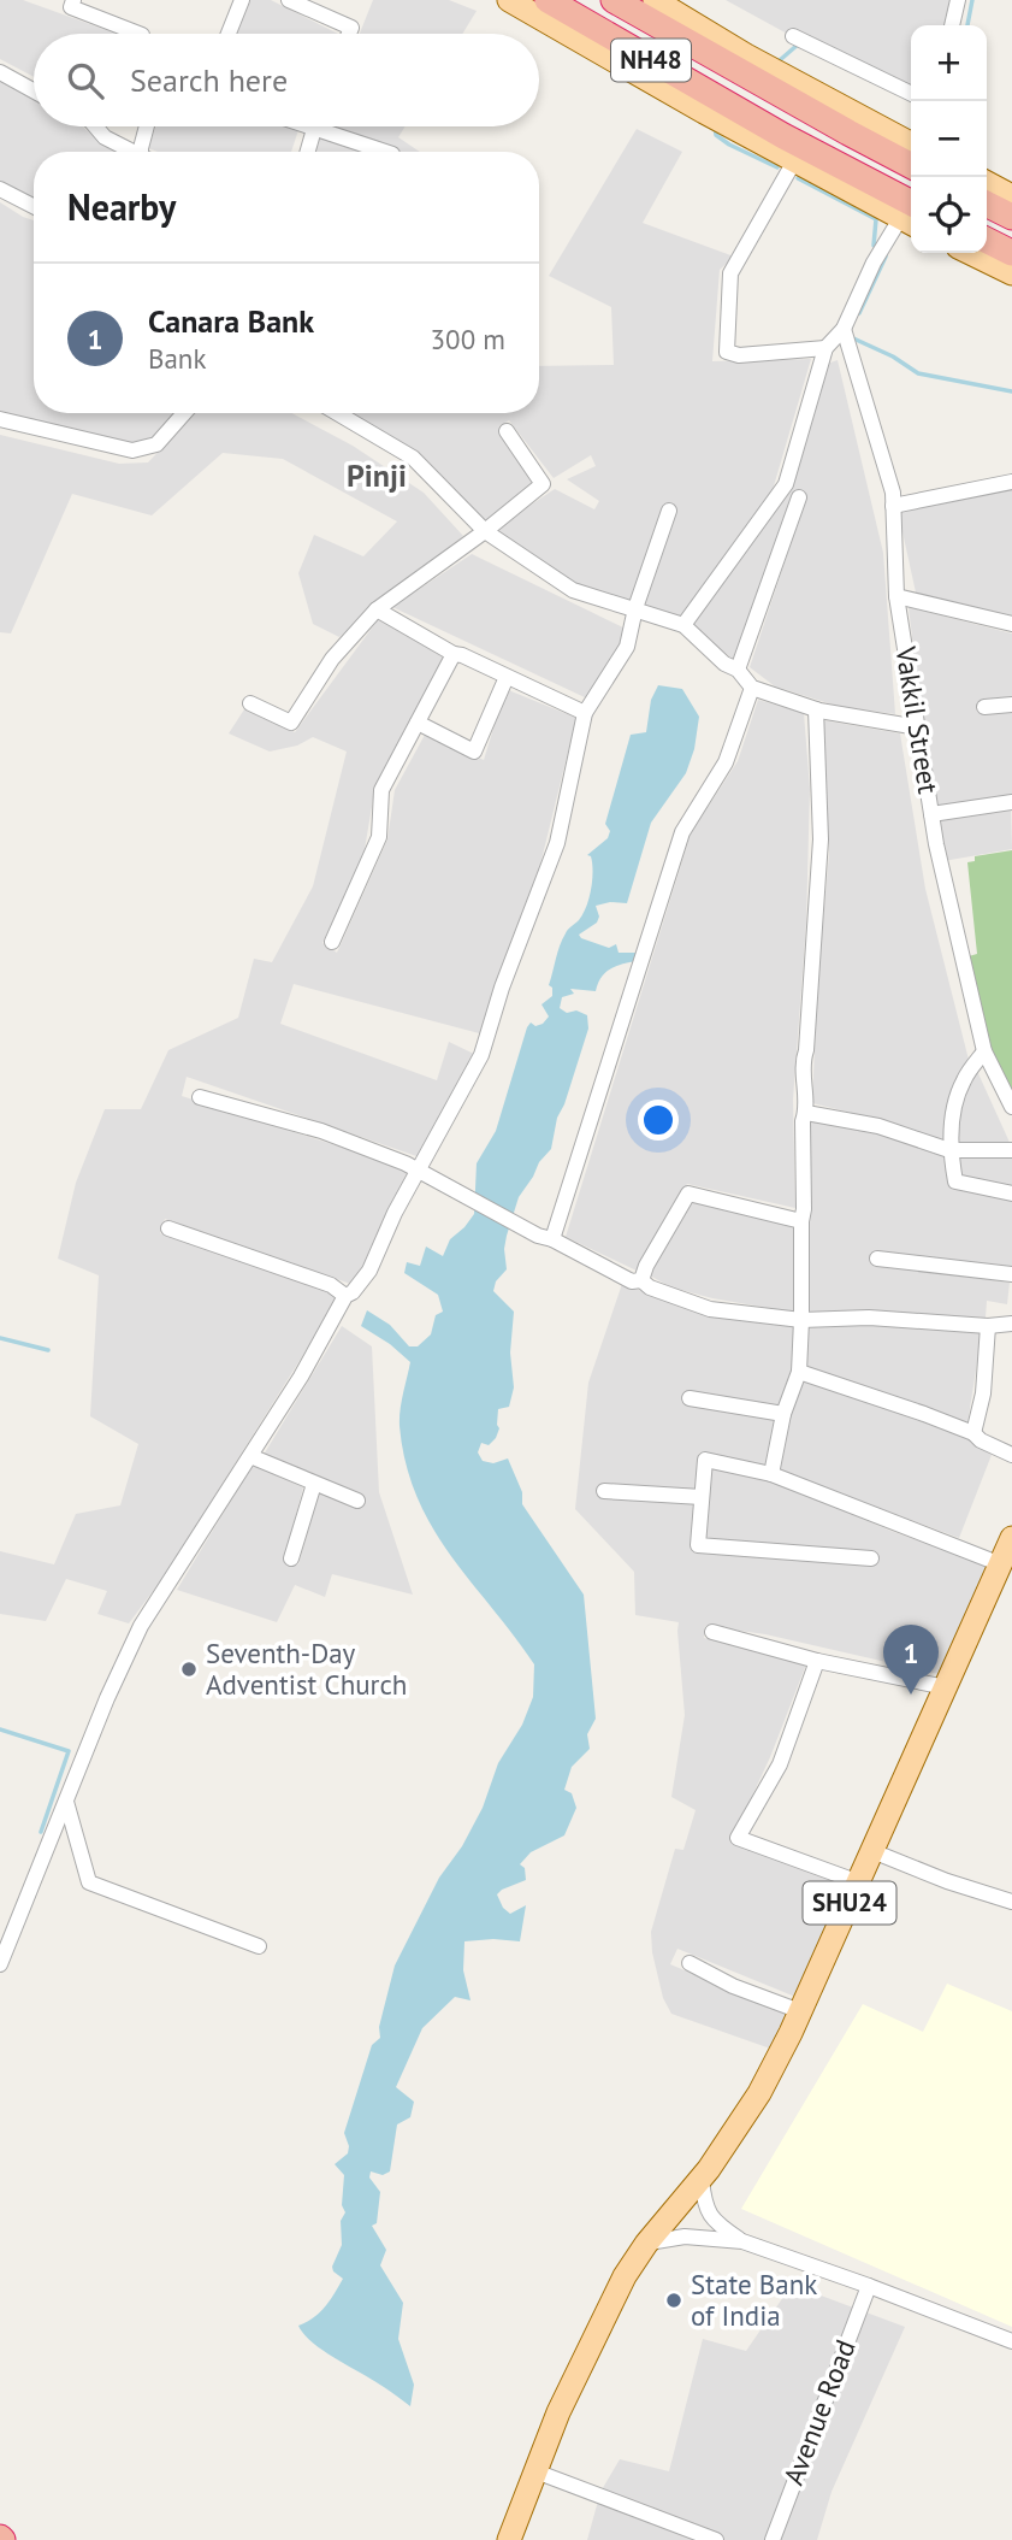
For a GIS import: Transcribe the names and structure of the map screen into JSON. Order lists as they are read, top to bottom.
{
  "streets": {
    "highway": ["NH48"],
    "main road": ["SHU24"],
    "street": ["Vakkil Street", "Avenue Road"]
  },
  "districts": ["Pinji"],
  "places": ["Seventh-Day Adventist Church", "State Bank of India"],
  "page": {
    "map_buttons": ["+", "−"],
    "search": "Search here",
    "heading": "Nearby",
    "list": [
      {
        "mark": "1",
        "name": "Canara Bank",
        "note": "Bank",
        "value": "300 m"
      }
    ],
    "pins": "1"
  }
}
